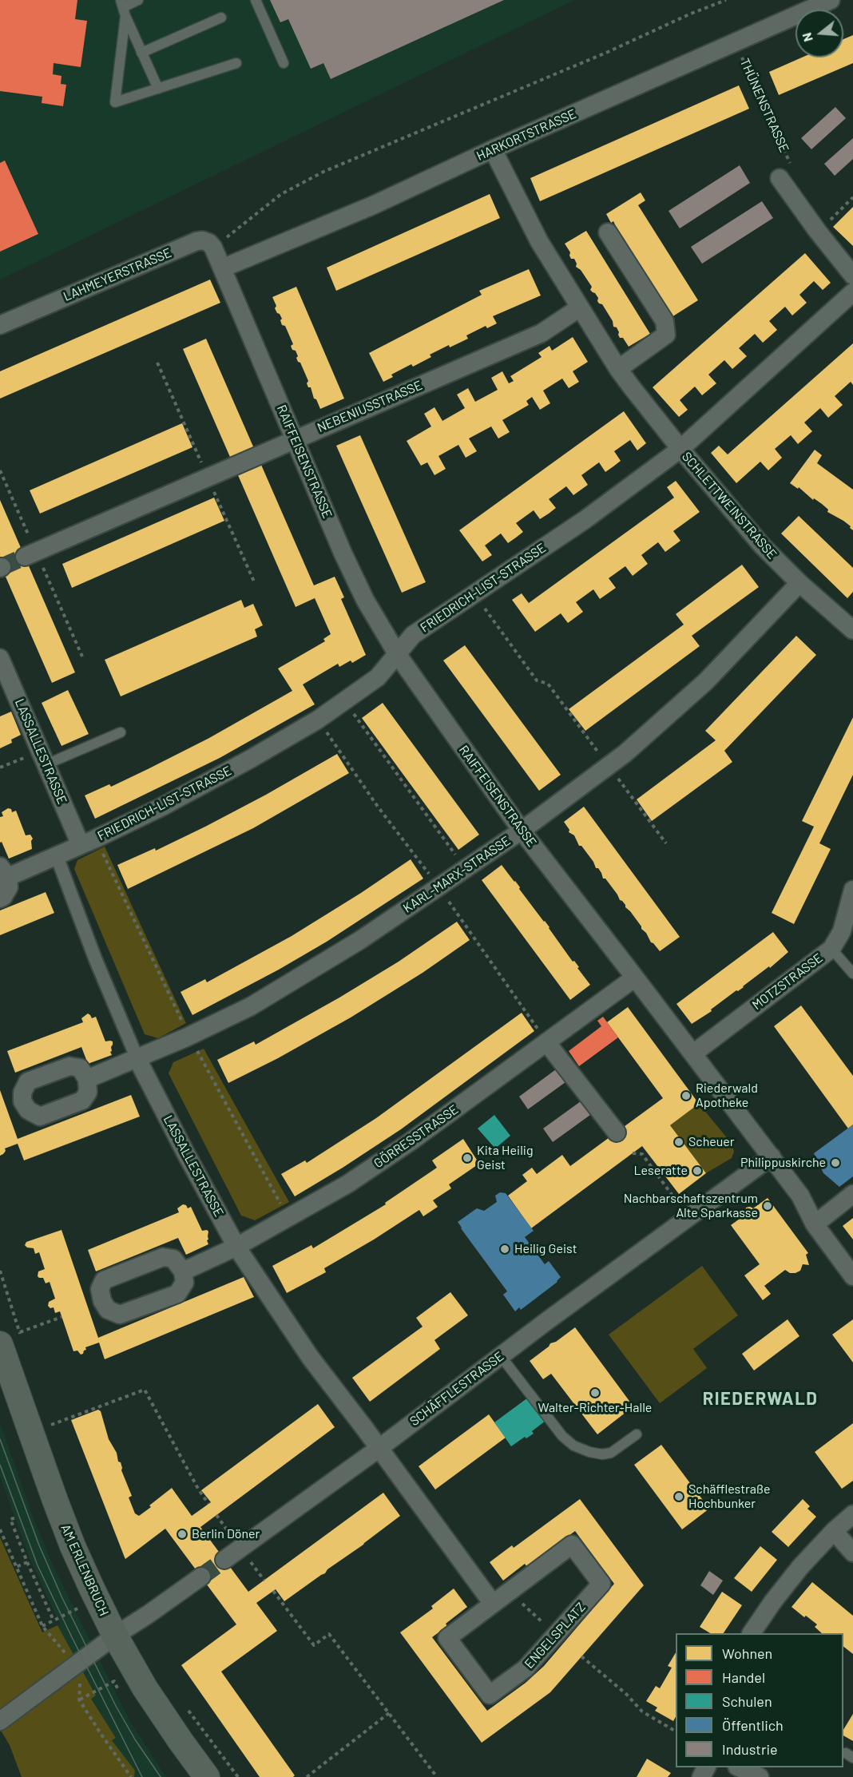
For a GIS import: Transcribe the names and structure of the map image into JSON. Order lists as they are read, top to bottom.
{
  "streets": {
    "main road": ["AM ERLENBRUCH"],
    "street": [
      "HARKORTSTRASSE",
      "LAHMEYERSTRASSE",
      "NEBENIUSSTRASSE",
      "RAIFFEISENSTRASSE",
      "SCHLETTWEINSTRASSE",
      "FRIEDRICH-LIST-STRASSE",
      "LASSALLESTRASSE",
      "KARL-MARX-STRASSE",
      "MOTZSTRASSE",
      "GÖRRESSTRASSE",
      "SCHÄFFLESTRASSE",
      "ENGELSPLATZ"
    ],
    "path": ["THÜNENSTRASSE"]
  },
  "crossings": [
    ["THÜNENSTRASSE", "HARKORTSTRASSE"],
    ["HARKORTSTRASSE", "RAIFFEISENSTRASSE"],
    ["HARKORTSTRASSE", "SCHLETTWEINSTRASSE"],
    ["NEBENIUSSTRASSE", "RAIFFEISENSTRASSE"],
    ["NEBENIUSSTRASSE", "SCHLETTWEINSTRASSE"],
    ["RAIFFEISENSTRASSE", "FRIEDRICH-LIST-STRASSE"],
    ["RAIFFEISENSTRASSE", "KARL-MARX-STRASSE"],
    ["RAIFFEISENSTRASSE", "MOTZSTRASSE"],
    ["RAIFFEISENSTRASSE", "GÖRRESSTRASSE"],
    ["RAIFFEISENSTRASSE", "SCHÄFFLESTRASSE"],
    ["SCHLETTWEINSTRASSE", "FRIEDRICH-LIST-STRASSE"],
    ["SCHLETTWEINSTRASSE", "KARL-MARX-STRASSE"],
    ["FRIEDRICH-LIST-STRASSE", "LASSALLESTRASSE"],
    ["LASSALLESTRASSE", "KARL-MARX-STRASSE"],
    ["LASSALLESTRASSE", "GÖRRESSTRASSE"],
    ["LASSALLESTRASSE", "SCHÄFFLESTRASSE"]
  ],
  "districts": ["RIEDERWALD"],
  "places": [
    "Riederwald Apotheke",
    "Scheuer",
    "Kita Heilig Geist",
    "Philippuskirche",
    "Leseratte",
    "Nachbarschaftszentrum Alte Sparkasse",
    "Heilig Geist",
    "Walter-Richter-Halle",
    "Schäfflestraße Hochbunker",
    "Berlin Döner"
  ],
  "legend": [
    "Wohnen",
    "Handel",
    "Schulen",
    "Öffentlich",
    "Industrie"
  ],
  "north": "left"
}
